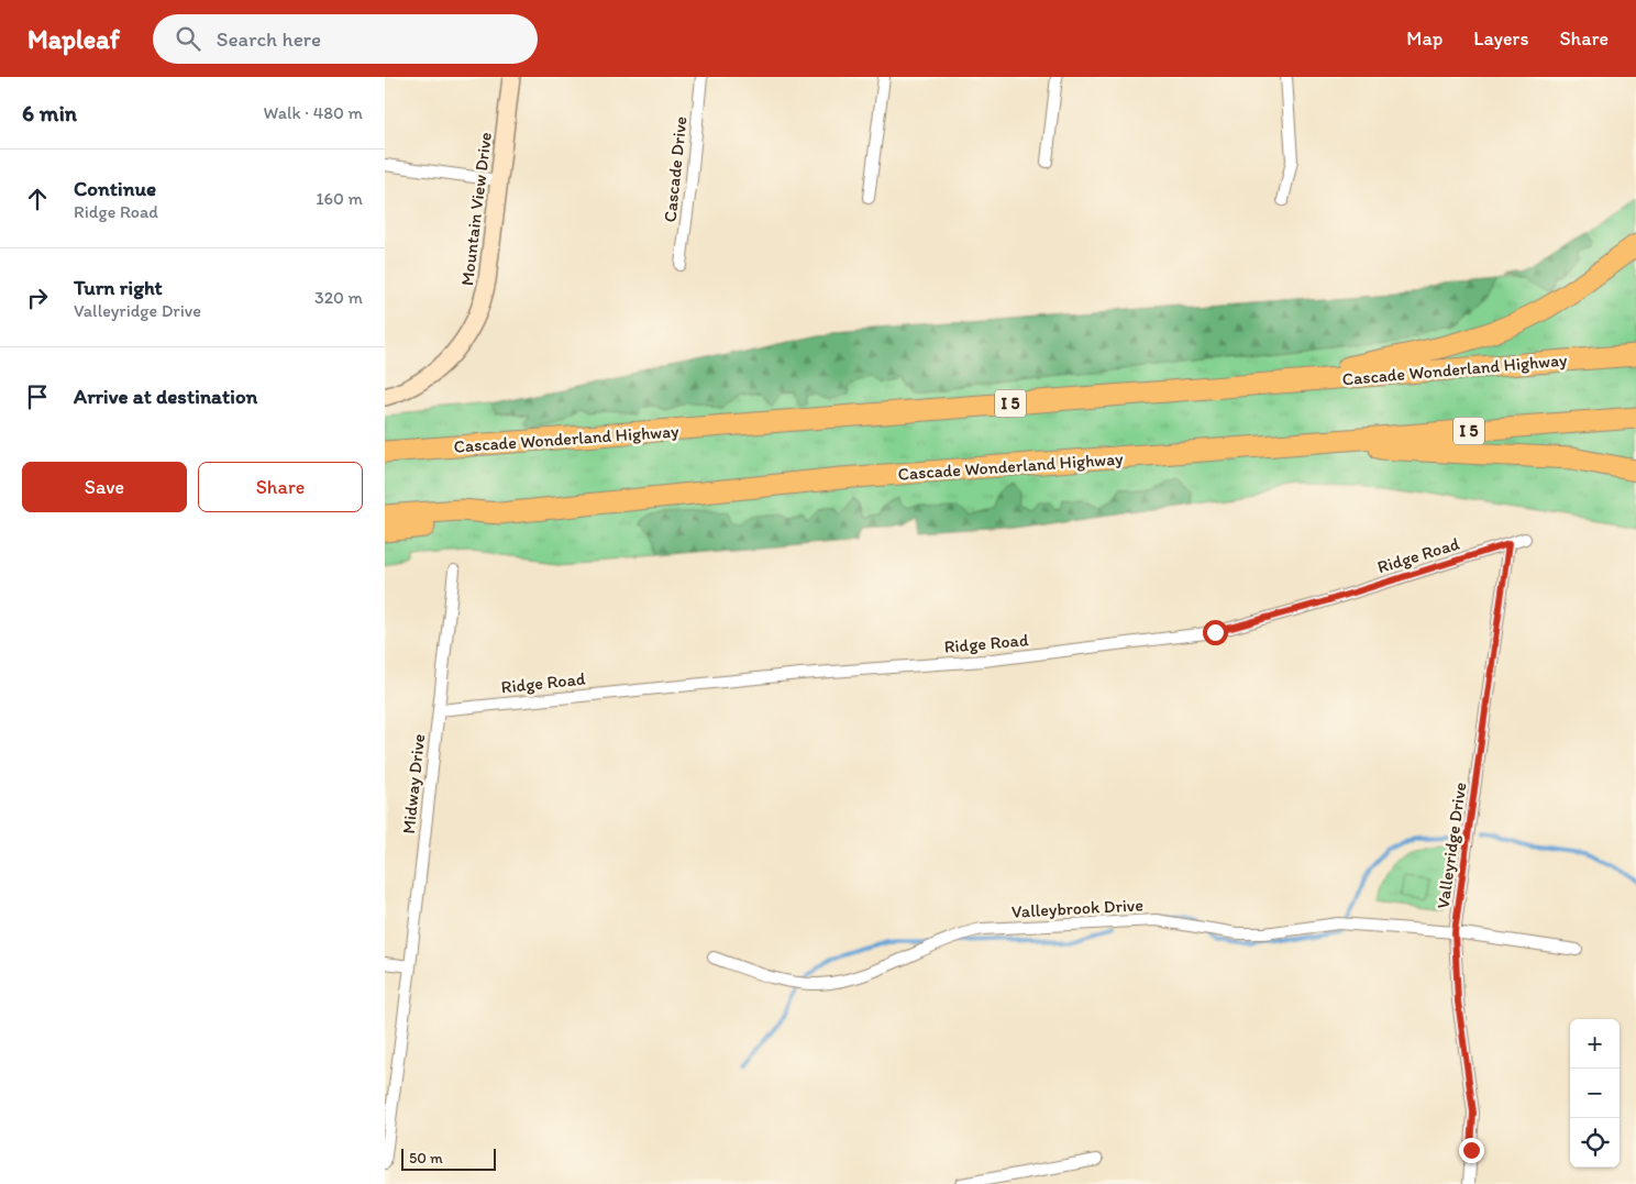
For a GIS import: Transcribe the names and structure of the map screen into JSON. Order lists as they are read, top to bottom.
{
  "streets": {
    "highway": ["Cascade Wonderland Highway", "I 5"],
    "street": [
      "Cascade Drive",
      "Mountain View Drive",
      "Ridge Road",
      "Midway Drive",
      "Valleyridge Drive",
      "Valleybrook Drive"
    ]
  },
  "crossings": [
    ["Ridge Road", "Midway Drive"],
    ["Ridge Road", "Valleyridge Drive"],
    ["Valleyridge Drive", "Valleybrook Drive"]
  ],
  "scale_bar": "50 m",
  "page": {
    "header": "Mapleaf",
    "search": "Search here",
    "nav": ["Map", "Layers", "Share"],
    "heading": ["6 min", "Walk · 480 m"],
    "list": [
      ["Continue", "Ridge Road", "160 m"],
      ["Turn right", "Valleyridge Drive", "320 m"],
      "Arrive at destination"
    ],
    "buttons": ["Save", "Share"],
    "map_buttons": ["+", "−"],
    "scale": "50 m"
  }
}
